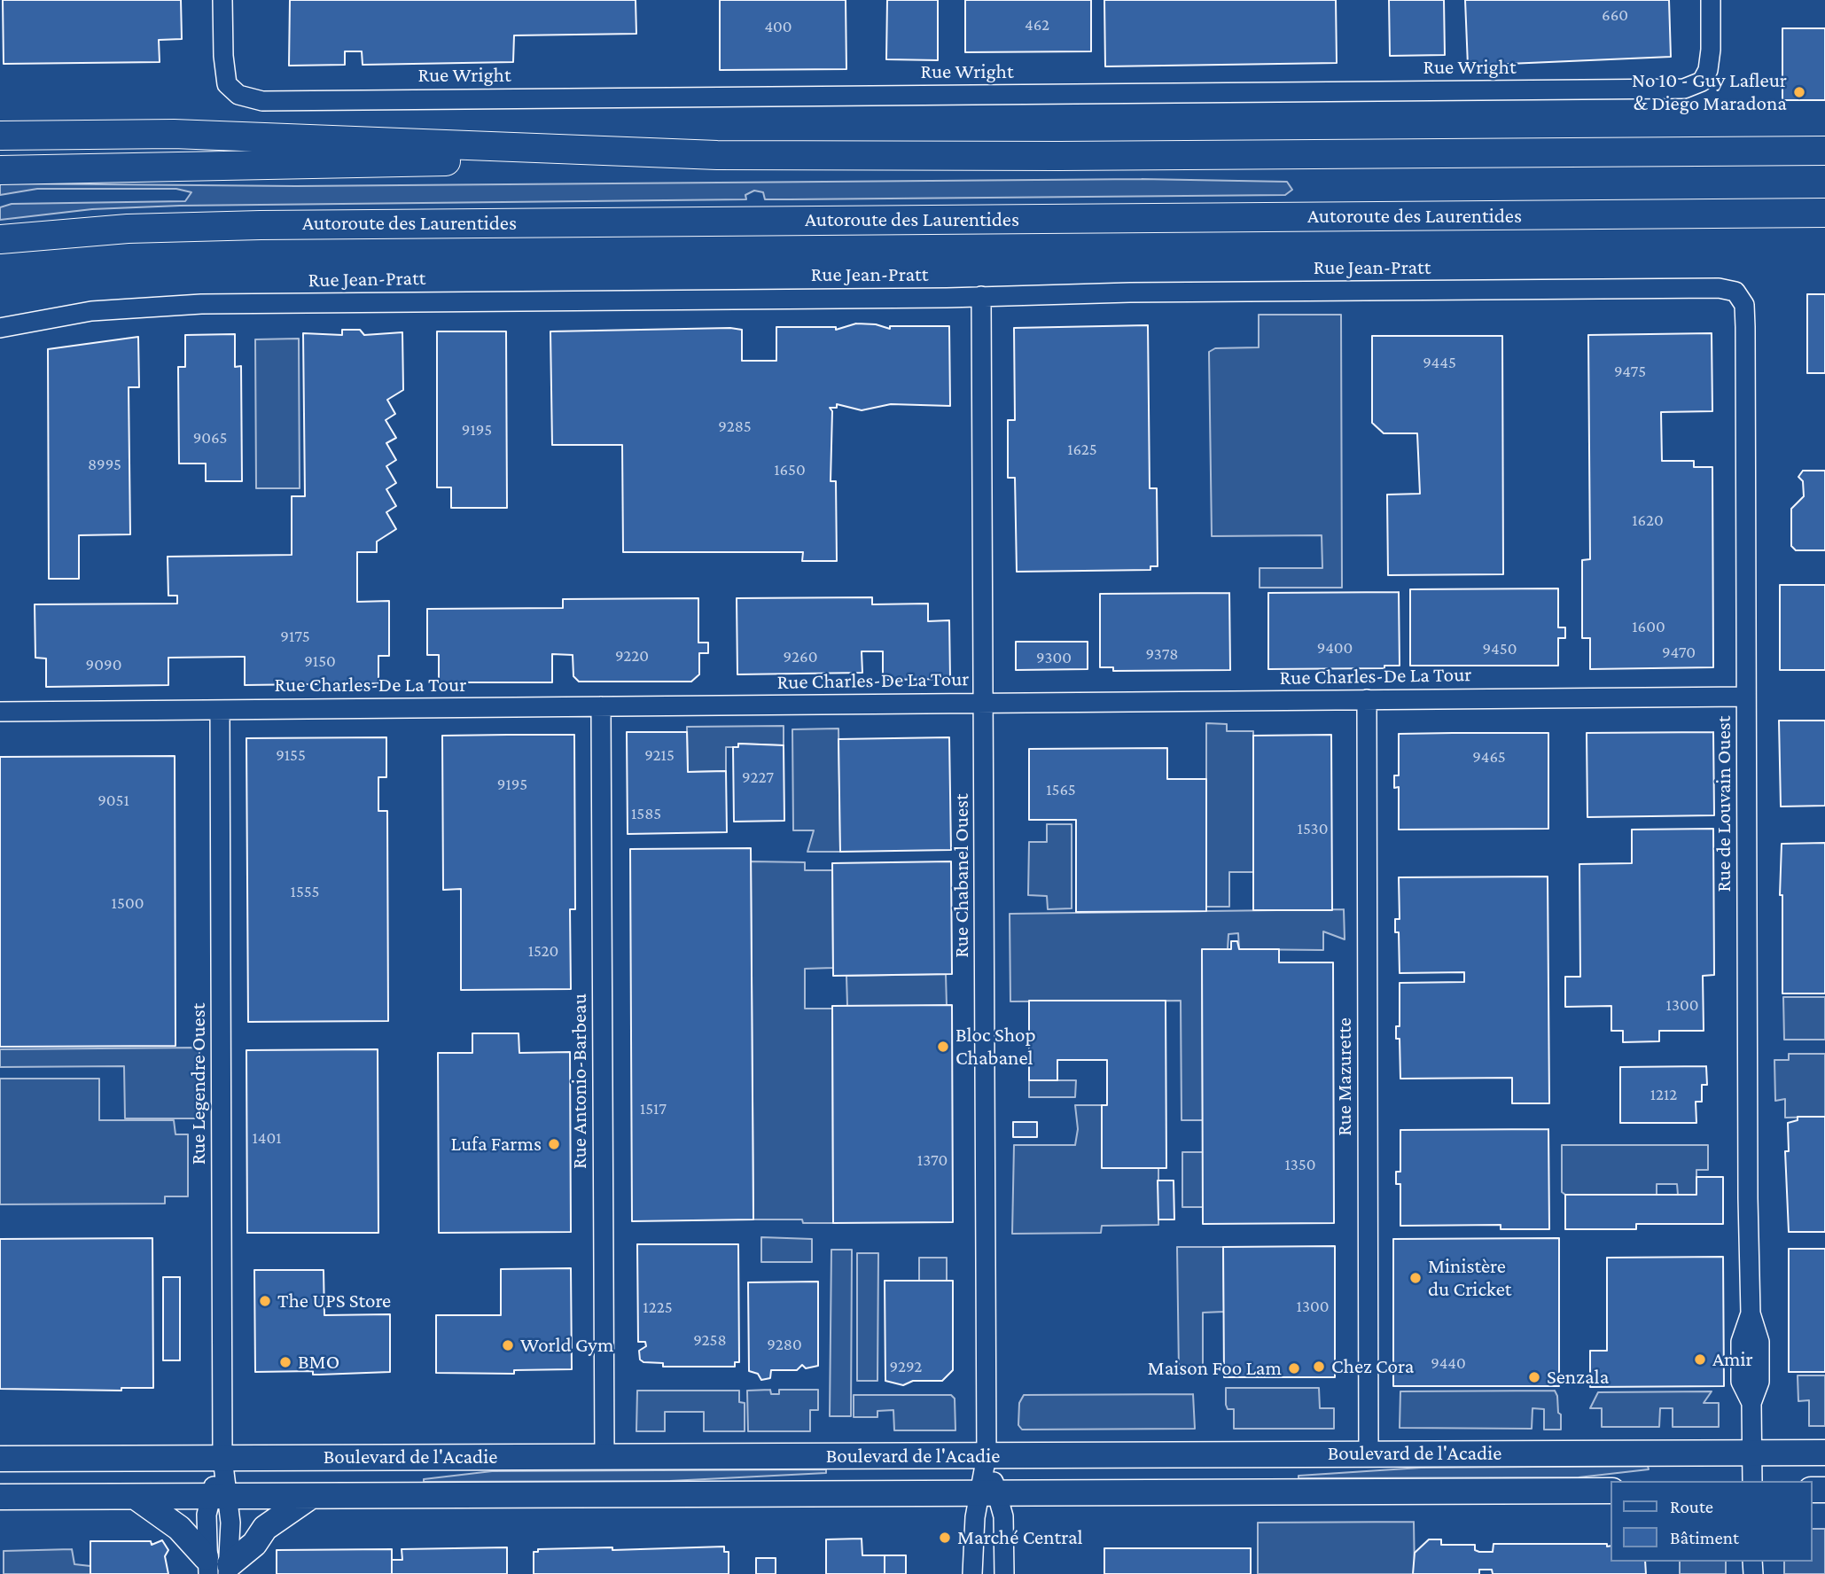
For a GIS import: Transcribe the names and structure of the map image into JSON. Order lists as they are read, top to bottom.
{
  "streets": {
    "highway": ["Autoroute des Laurentides"],
    "main road": ["Boulevard de l'Acadie"],
    "street": [
      "Rue Wright",
      "Rue Jean-Pratt",
      "Rue Charles-De La Tour",
      "Rue de Louvain Ouest",
      "Rue Chabanel Ouest",
      "Rue Mazurette",
      "Rue Antonio-Barbeau",
      "Rue Legendre Ouest"
    ]
  },
  "crossings": [
    ["Rue Jean-Pratt", "Rue de Louvain Ouest"],
    ["Rue Jean-Pratt", "Rue Chabanel Ouest"],
    ["Rue Charles-De La Tour", "Rue de Louvain Ouest"],
    ["Rue Charles-De La Tour", "Rue Chabanel Ouest"],
    ["Rue Charles-De La Tour", "Rue Mazurette"],
    ["Rue Charles-De La Tour", "Rue Antonio-Barbeau"],
    ["Rue Charles-De La Tour", "Rue Legendre Ouest"],
    ["Rue de Louvain Ouest", "Boulevard de l'Acadie"],
    ["Rue Chabanel Ouest", "Boulevard de l'Acadie"],
    ["Rue Mazurette", "Boulevard de l'Acadie"],
    ["Rue Antonio-Barbeau", "Boulevard de l'Acadie"],
    ["Rue Legendre Ouest", "Boulevard de l'Acadie"]
  ],
  "places": [
    "No 10 - Guy Lafleur & Diego Maradona",
    "Bloc Shop Chabanel",
    "Lufa Farms",
    "Ministère du Cricket",
    "The UPS Store",
    "World Gym",
    "Amir",
    "BMO",
    "Chez Cora",
    "Maison Foo Lam",
    "Senzala",
    "Marché Central"
  ],
  "house_numbers": [
    "660",
    "462",
    "400",
    "9445",
    "9475",
    "9285",
    "9195",
    "9065",
    "1625",
    "8995",
    "1650",
    "1620",
    "1600",
    "9175",
    "9400",
    "9450",
    "9470",
    "9378",
    "9220",
    "9260",
    "9300",
    "9150",
    "9090",
    "9155",
    "9215",
    "9465",
    "9227",
    "9195",
    "1565",
    "9051",
    "1585",
    "1530",
    "1555",
    "1500",
    "1520",
    "1300",
    "1212",
    "1517",
    "1401",
    "1370",
    "1350",
    "1300",
    "1225",
    "9258",
    "9280",
    "9440",
    "9292"
  ],
  "legend": ["Route", "Bâtiment"]
}
